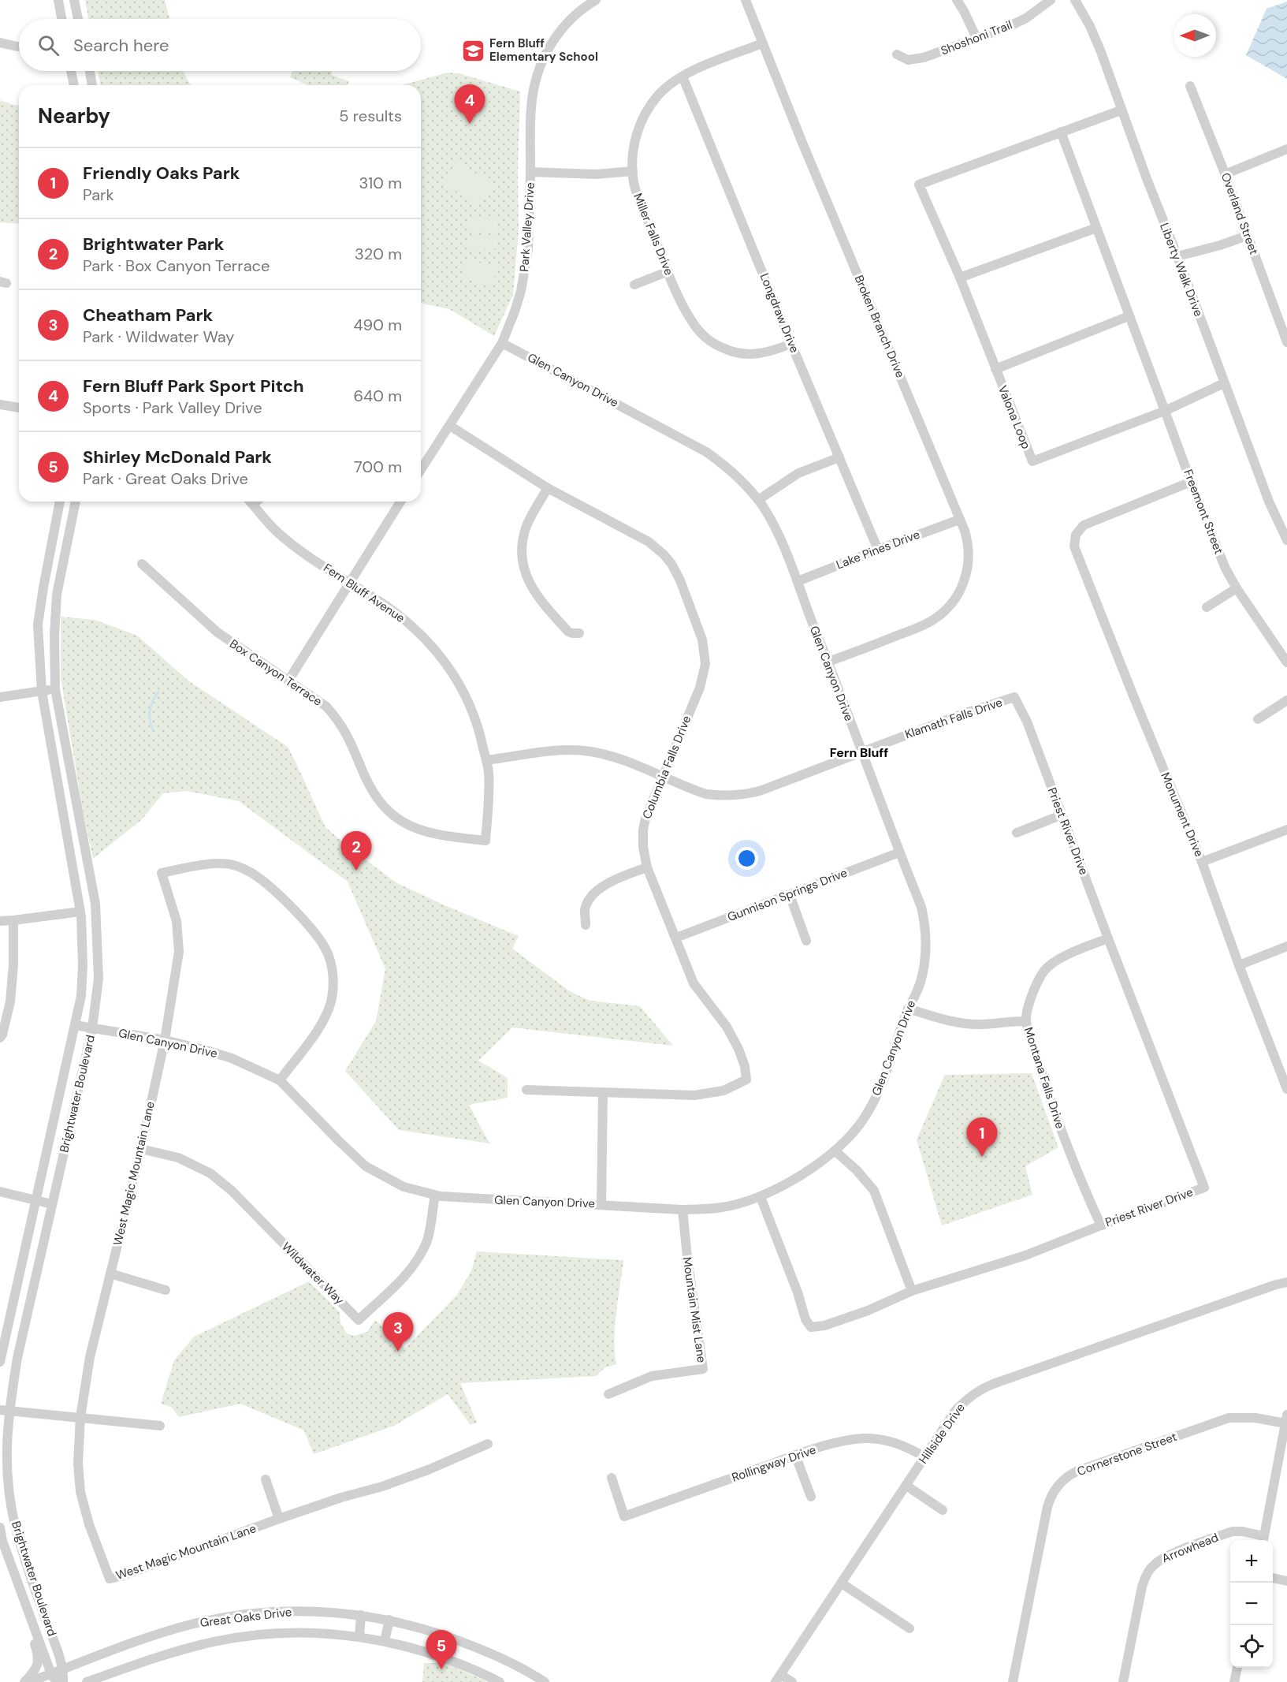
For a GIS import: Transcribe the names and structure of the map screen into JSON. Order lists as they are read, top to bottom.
{
  "streets": {
    "street": [
      "Shoshoni Trail",
      "Overland Street",
      "Park Valley Drive",
      "Miller Falls Drive",
      "Liberty Walk Drive",
      "Longdraw Drive",
      "Broken Branch Drive",
      "Glen Canyon Drive",
      "Valona Loop",
      "Freemont Street",
      "Lake Pines Drive",
      "Fern Bluff Avenue",
      "Box Canyon Terrace",
      "Klamath Falls Drive",
      "Columbia Falls Drive",
      "Monument Drive",
      "Priest River Drive",
      "Gunnison Springs Drive",
      "Montana Falls Drive",
      "Brightwater Boulevard",
      "West Magic Mountain Lane",
      "Wildwater Way",
      "Mountain Mist Lane",
      "Hillside Drive",
      "Cornerstone Street",
      "Rollingway Drive",
      "Arrowhead",
      "Great Oaks Drive"
    ]
  },
  "crossings": [
    ["Park Valley Drive", "Glen Canyon Drive"],
    ["Park Valley Drive", "Columbia Falls Drive"],
    ["Miller Falls Drive", "Longdraw Drive"],
    ["Miller Falls Drive", "Broken Branch Drive"],
    ["Liberty Walk Drive", "Valona Loop"],
    ["Longdraw Drive", "Lake Pines Drive"],
    ["Broken Branch Drive", "Glen Canyon Drive"],
    ["Broken Branch Drive", "Lake Pines Drive"],
    ["Glen Canyon Drive", "Lake Pines Drive"],
    ["Glen Canyon Drive", "Klamath Falls Drive"],
    ["Glen Canyon Drive", "Priest River Drive"],
    ["Glen Canyon Drive", "Gunnison Springs Drive"],
    ["Glen Canyon Drive", "Brightwater Boulevard"],
    ["Glen Canyon Drive", "West Magic Mountain Lane"],
    ["Glen Canyon Drive", "Wildwater Way"],
    ["Glen Canyon Drive", "Mountain Mist Lane"],
    ["Valona Loop", "Freemont Street"],
    ["Freemont Street", "Monument Drive"],
    ["Fern Bluff Avenue", "Box Canyon Terrace"],
    ["Fern Bluff Avenue", "Klamath Falls Drive"],
    ["Klamath Falls Drive", "Columbia Falls Drive"],
    ["Klamath Falls Drive", "Priest River Drive"],
    ["Columbia Falls Drive", "Gunnison Springs Drive"],
    ["Priest River Drive", "Montana Falls Drive"],
    ["Brightwater Boulevard", "Great Oaks Drive"],
    ["West Magic Mountain Lane", "Wildwater Way"],
    ["Hillside Drive", "Rollingway Drive"]
  ],
  "districts": ["Fern Bluff"],
  "places": {
    "school or university": ["Fern Bluff Elementary School"]
  },
  "north": "left",
  "page": {
    "search": "Search here",
    "pins": [
      "4",
      "2",
      "1",
      "3",
      "5"
    ],
    "heading": ["Nearby", "5 results"],
    "list": [
      {
        "mark": "1",
        "name": "Friendly Oaks Park",
        "note": "Park",
        "value": "310 m"
      },
      {
        "mark": "2",
        "name": "Brightwater Park",
        "note": "Park · Box Canyon Terrace",
        "value": "320 m"
      },
      {
        "mark": "3",
        "name": "Cheatham Park",
        "note": "Park · Wildwater Way",
        "value": "490 m"
      },
      {
        "mark": "4",
        "name": "Fern Bluff Park Sport Pitch",
        "note": "Sports · Park Valley Drive",
        "value": "640 m"
      },
      {
        "mark": "5",
        "name": "Shirley McDonald Park",
        "note": "Park · Great Oaks Drive",
        "value": "700 m"
      }
    ],
    "map_buttons": ["+", "−"]
  }
}
